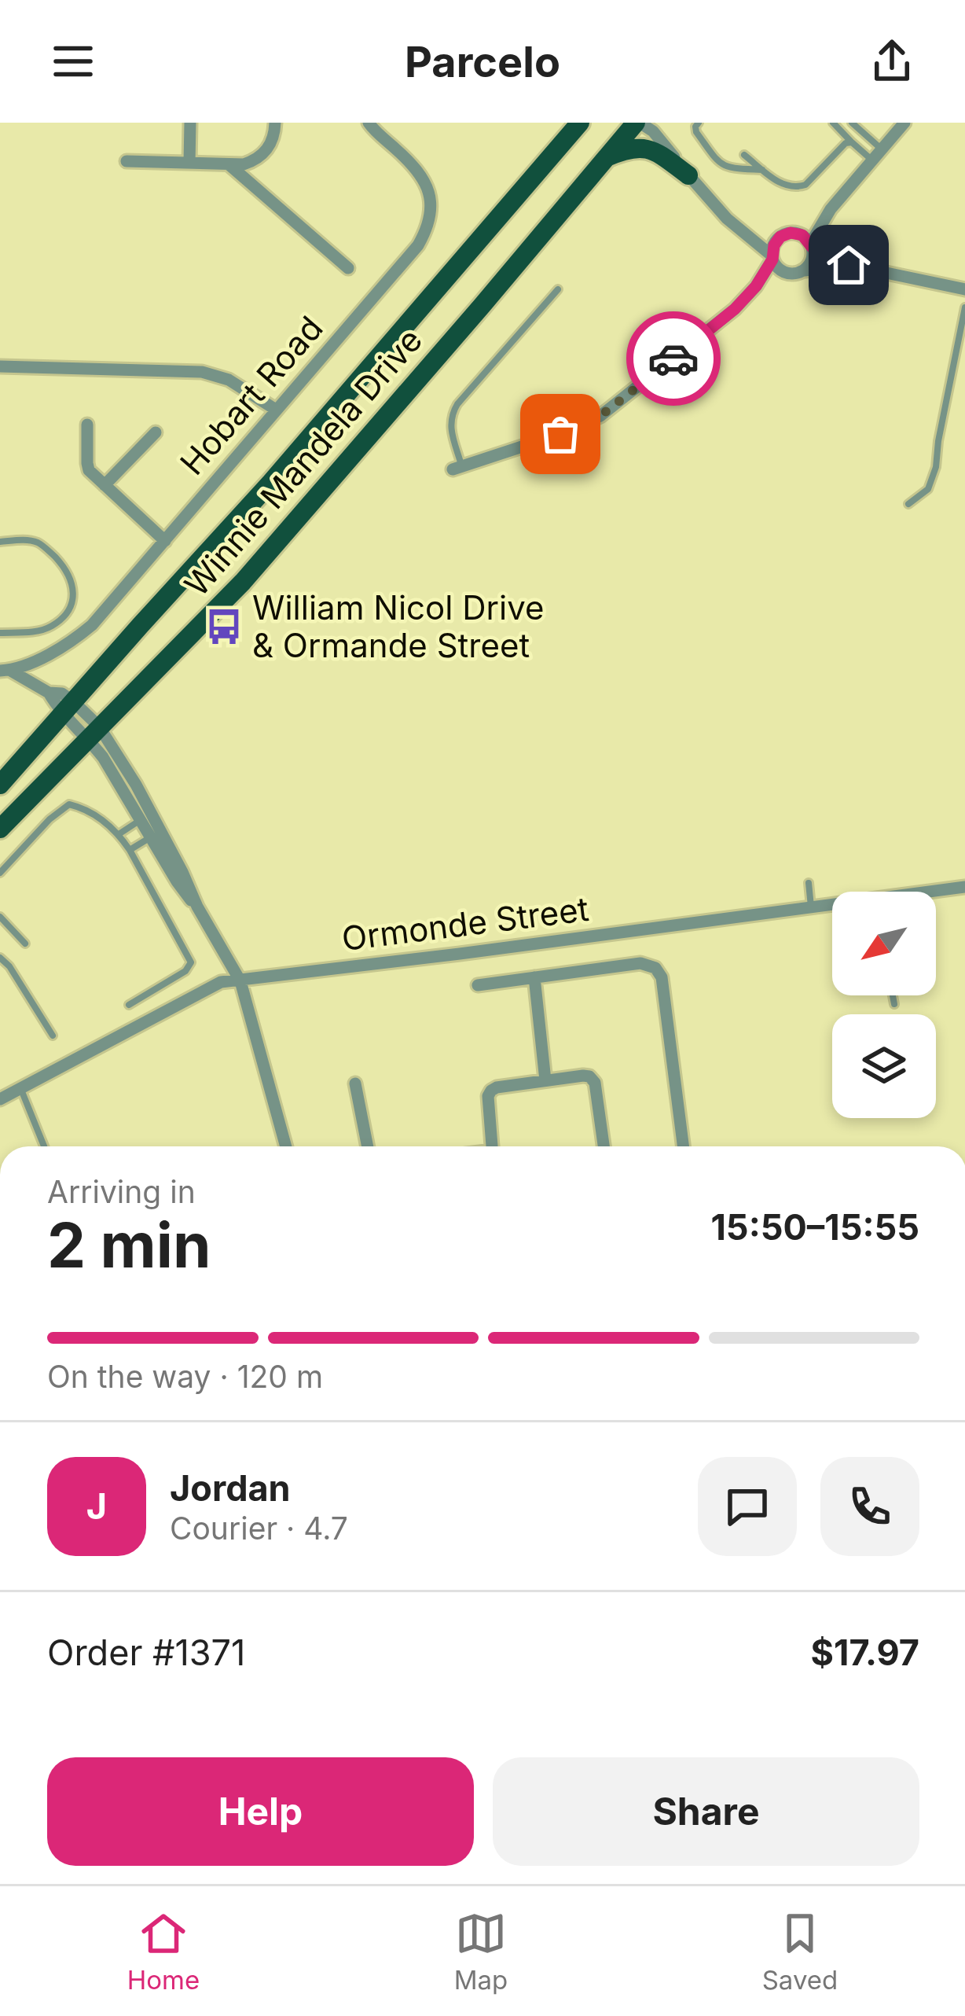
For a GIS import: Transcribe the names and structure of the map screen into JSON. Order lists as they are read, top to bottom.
{
  "streets": {
    "main road": ["Winnie Mandela Drive"],
    "street": ["Hobart Road", "Ormonde Street"]
  },
  "crossings": [
    ["Hobart Road", "Winnie Mandela Drive"]
  ],
  "places": {
    "bus stop": ["William Nicol Drive & Ormande Street"]
  },
  "north": "bottom left",
  "page": {
    "header": "Parcelo",
    "heading": ["2 min", "Arriving in", "15:50–15:55"],
    "panel": [
      "Jordan",
      "Courier · 4.7",
      "Order #1371",
      "$17.97"
    ],
    "bar": "On the way · 120 m",
    "round": "J",
    "buttons": ["Help", "Share"],
    "tabs": ["Home", "Map", "Saved"]
  }
}
